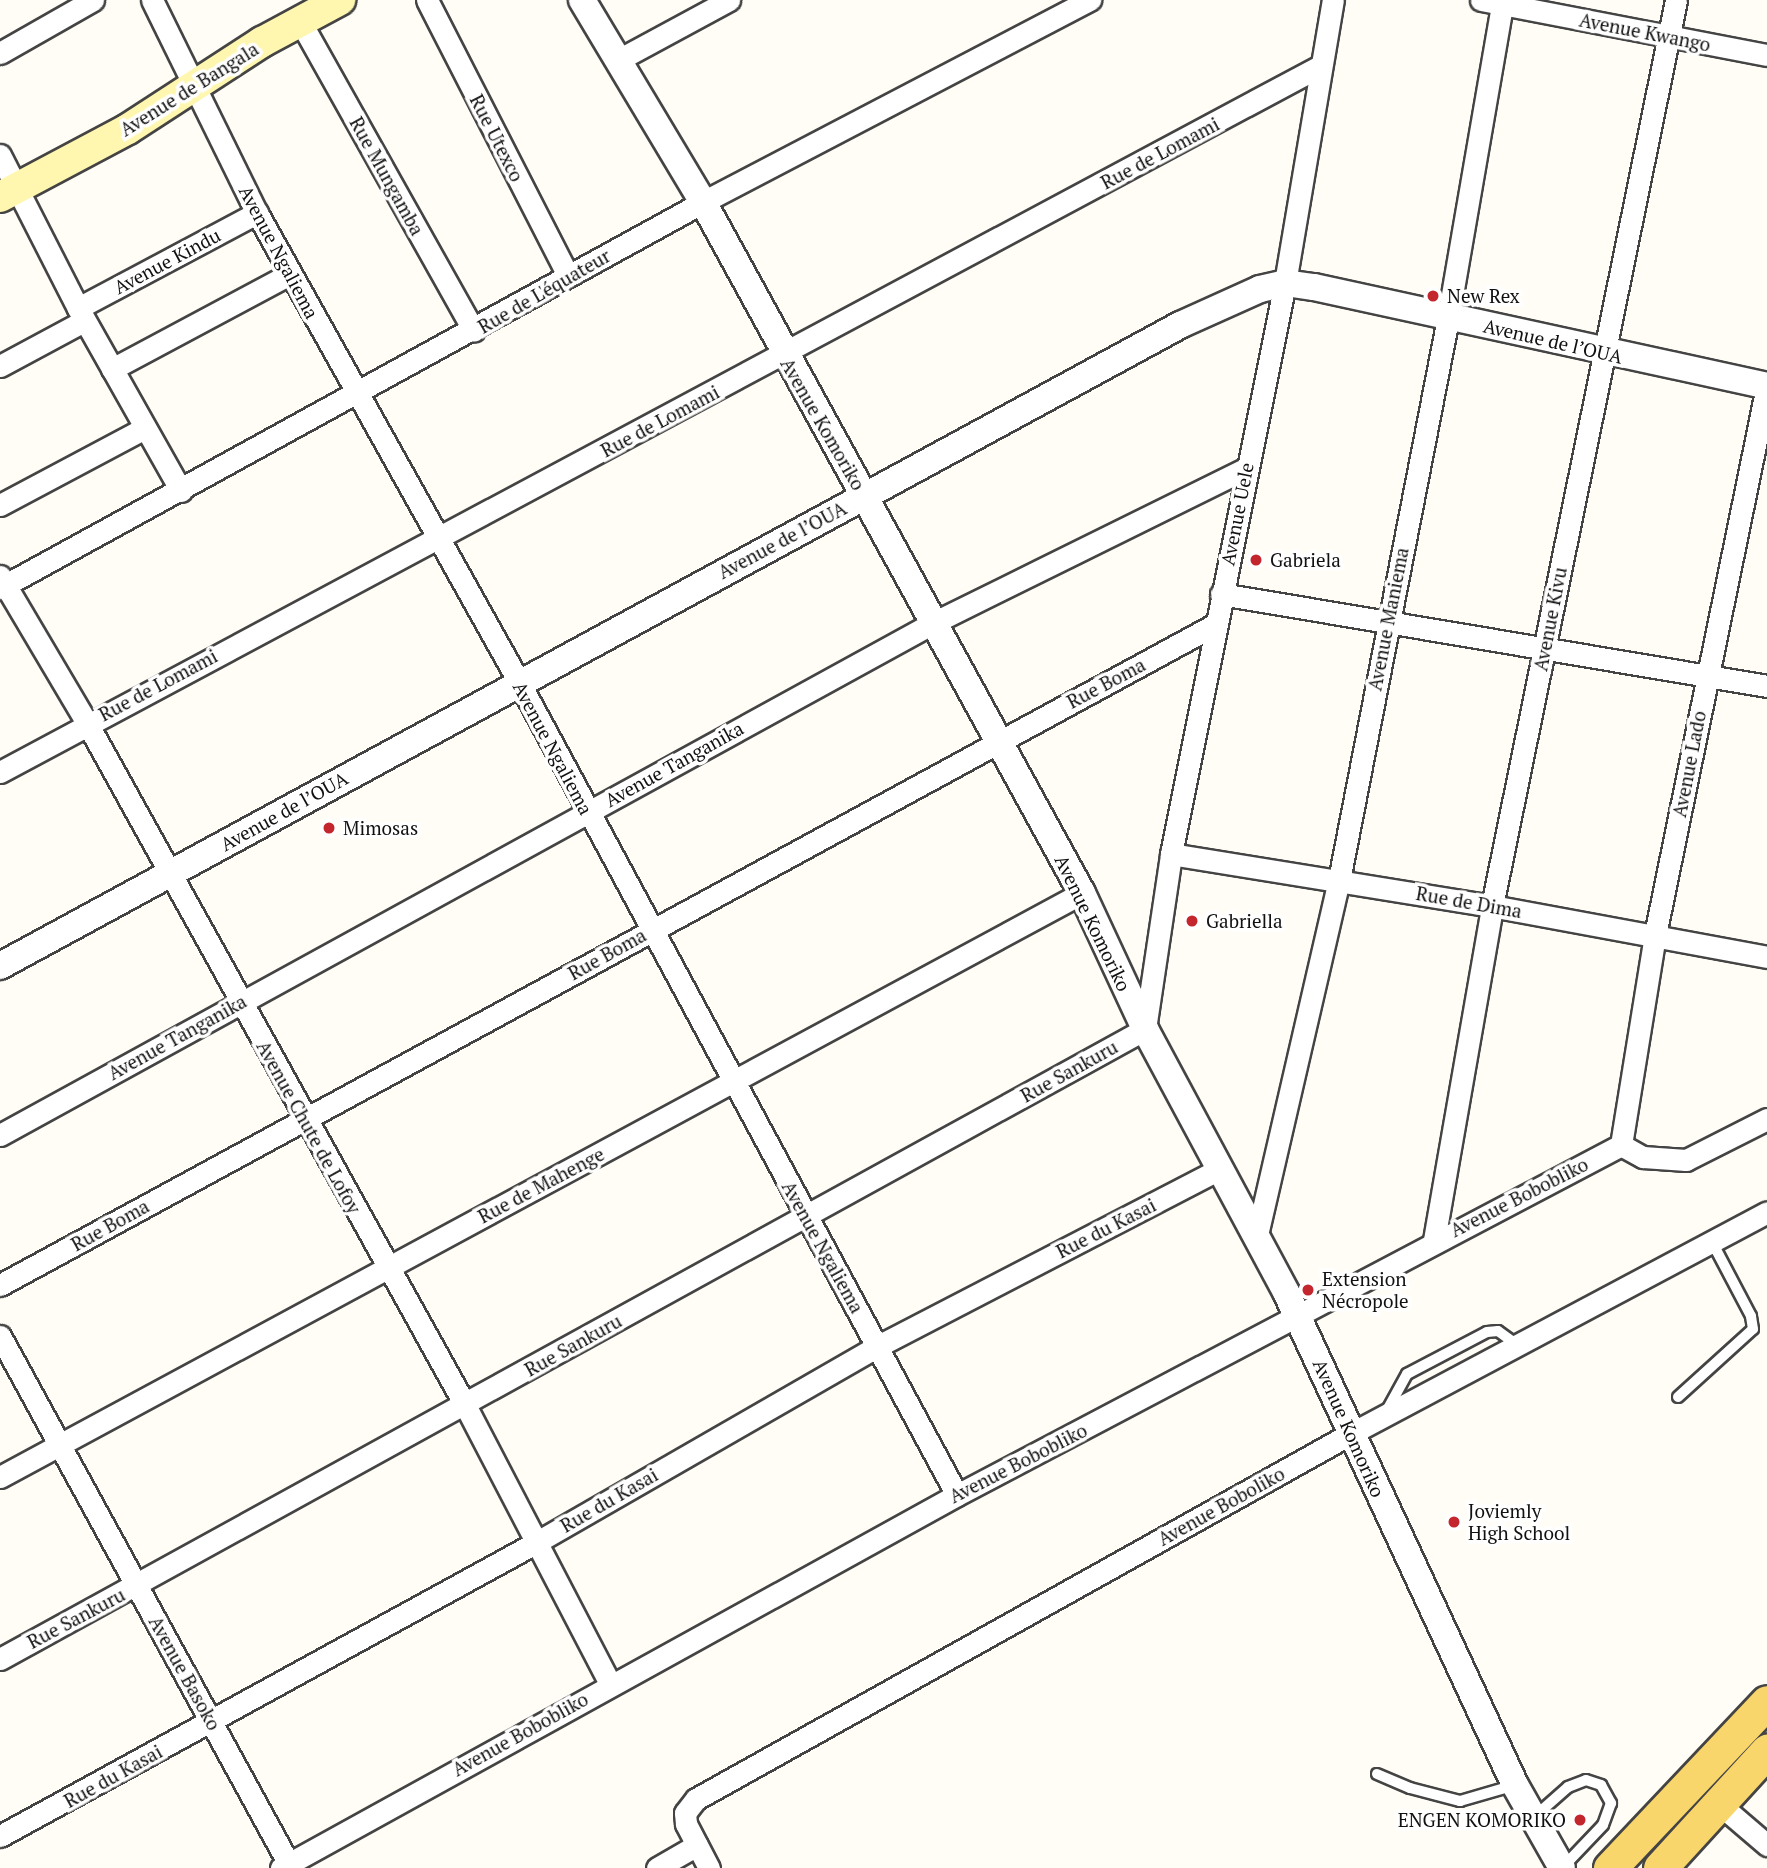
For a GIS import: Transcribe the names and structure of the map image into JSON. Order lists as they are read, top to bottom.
{
  "streets": {
    "main road": ["Avenue de Bangala"],
    "street": [
      "Avenue Kwango",
      "Rue Utexco",
      "Rue de Lomami",
      "Rue Mungamba",
      "Avenue Ngaliema",
      "Avenue Kindu",
      "Rue de L'équateur",
      "Avenue de l’OUA",
      "Avenue Komoriko",
      "Avenue Uele",
      "Avenue Maniema",
      "Avenue Kivu",
      "Rue Boma",
      "Avenue Tanganika",
      "Avenue Lado",
      "Rue de Dima",
      "Rue Sankuru",
      "Avenue Chute de Lofoy",
      "Rue de Mahenge",
      "Avenue Bobobliko",
      "Rue du Kasai",
      "Avenue Boboliko",
      "Avenue Basoko"
    ]
  },
  "crossings": [
    ["Avenue Kwango", "Avenue Maniema"],
    ["Avenue Kwango", "Avenue Kivu"],
    ["Avenue de Bangala", "Rue Mungamba"],
    ["Avenue de Bangala", "Avenue Ngaliema"],
    ["Rue Utexco", "Rue de L'équateur"],
    ["Rue de Lomami", "Avenue Ngaliema"],
    ["Rue de Lomami", "Avenue Komoriko"],
    ["Rue de Lomami", "Avenue Uele"],
    ["Rue de Lomami", "Avenue Chute de Lofoy"],
    ["Rue Mungamba", "Rue de L'équateur"],
    ["Avenue Ngaliema", "Avenue Kindu"],
    ["Avenue Ngaliema", "Rue de L'équateur"],
    ["Avenue Ngaliema", "Avenue de l’OUA"],
    ["Avenue Ngaliema", "Rue Boma"],
    ["Avenue Ngaliema", "Avenue Tanganika"],
    ["Avenue Ngaliema", "Rue Sankuru"],
    ["Avenue Ngaliema", "Rue de Mahenge"],
    ["Avenue Ngaliema", "Avenue Bobobliko"],
    ["Avenue Ngaliema", "Rue du Kasai"],
    ["Rue de L'équateur", "Avenue Komoriko"],
    ["Rue de L'équateur", "Avenue Chute de Lofoy"],
    ["Avenue de l’OUA", "Avenue Komoriko"],
    ["Avenue de l’OUA", "Avenue Uele"],
    ["Avenue de l’OUA", "Avenue Maniema"],
    ["Avenue de l’OUA", "Avenue Kivu"],
    ["Avenue de l’OUA", "Avenue Lado"],
    ["Avenue de l’OUA", "Avenue Chute de Lofoy"],
    ["Avenue Komoriko", "Avenue Uele"],
    ["Avenue Komoriko", "Avenue Maniema"],
    ["Avenue Komoriko", "Rue Boma"],
    ["Avenue Komoriko", "Avenue Tanganika"],
    ["Avenue Komoriko", "Rue Sankuru"],
    ["Avenue Komoriko", "Rue de Mahenge"],
    ["Avenue Komoriko", "Avenue Bobobliko"],
    ["Avenue Komoriko", "Rue du Kasai"],
    ["Avenue Komoriko", "Avenue Boboliko"],
    ["Avenue Uele", "Rue Boma"],
    ["Avenue Uele", "Avenue Tanganika"],
    ["Avenue Uele", "Rue de Dima"],
    ["Avenue Uele", "Rue Sankuru"],
    ["Avenue Maniema", "Rue de Dima"],
    ["Avenue Kivu", "Rue de Dima"],
    ["Avenue Kivu", "Avenue Bobobliko"],
    ["Rue Boma", "Avenue Chute de Lofoy"],
    ["Avenue Tanganika", "Avenue Chute de Lofoy"],
    ["Avenue Lado", "Rue de Dima"],
    ["Avenue Lado", "Avenue Bobobliko"],
    ["Rue Sankuru", "Avenue Chute de Lofoy"],
    ["Rue Sankuru", "Avenue Basoko"],
    ["Avenue Chute de Lofoy", "Rue de Mahenge"],
    ["Avenue Chute de Lofoy", "Avenue Bobobliko"],
    ["Avenue Chute de Lofoy", "Rue du Kasai"],
    ["Rue de Mahenge", "Avenue Basoko"],
    ["Avenue Bobobliko", "Avenue Basoko"],
    ["Rue du Kasai", "Avenue Basoko"]
  ],
  "places": [
    "New Rex",
    "Gabriela",
    "Mimosas",
    "Gabriella",
    "Extension Nécropole",
    "Joviemly High School",
    "ENGEN KOMORIKO"
  ]
}
